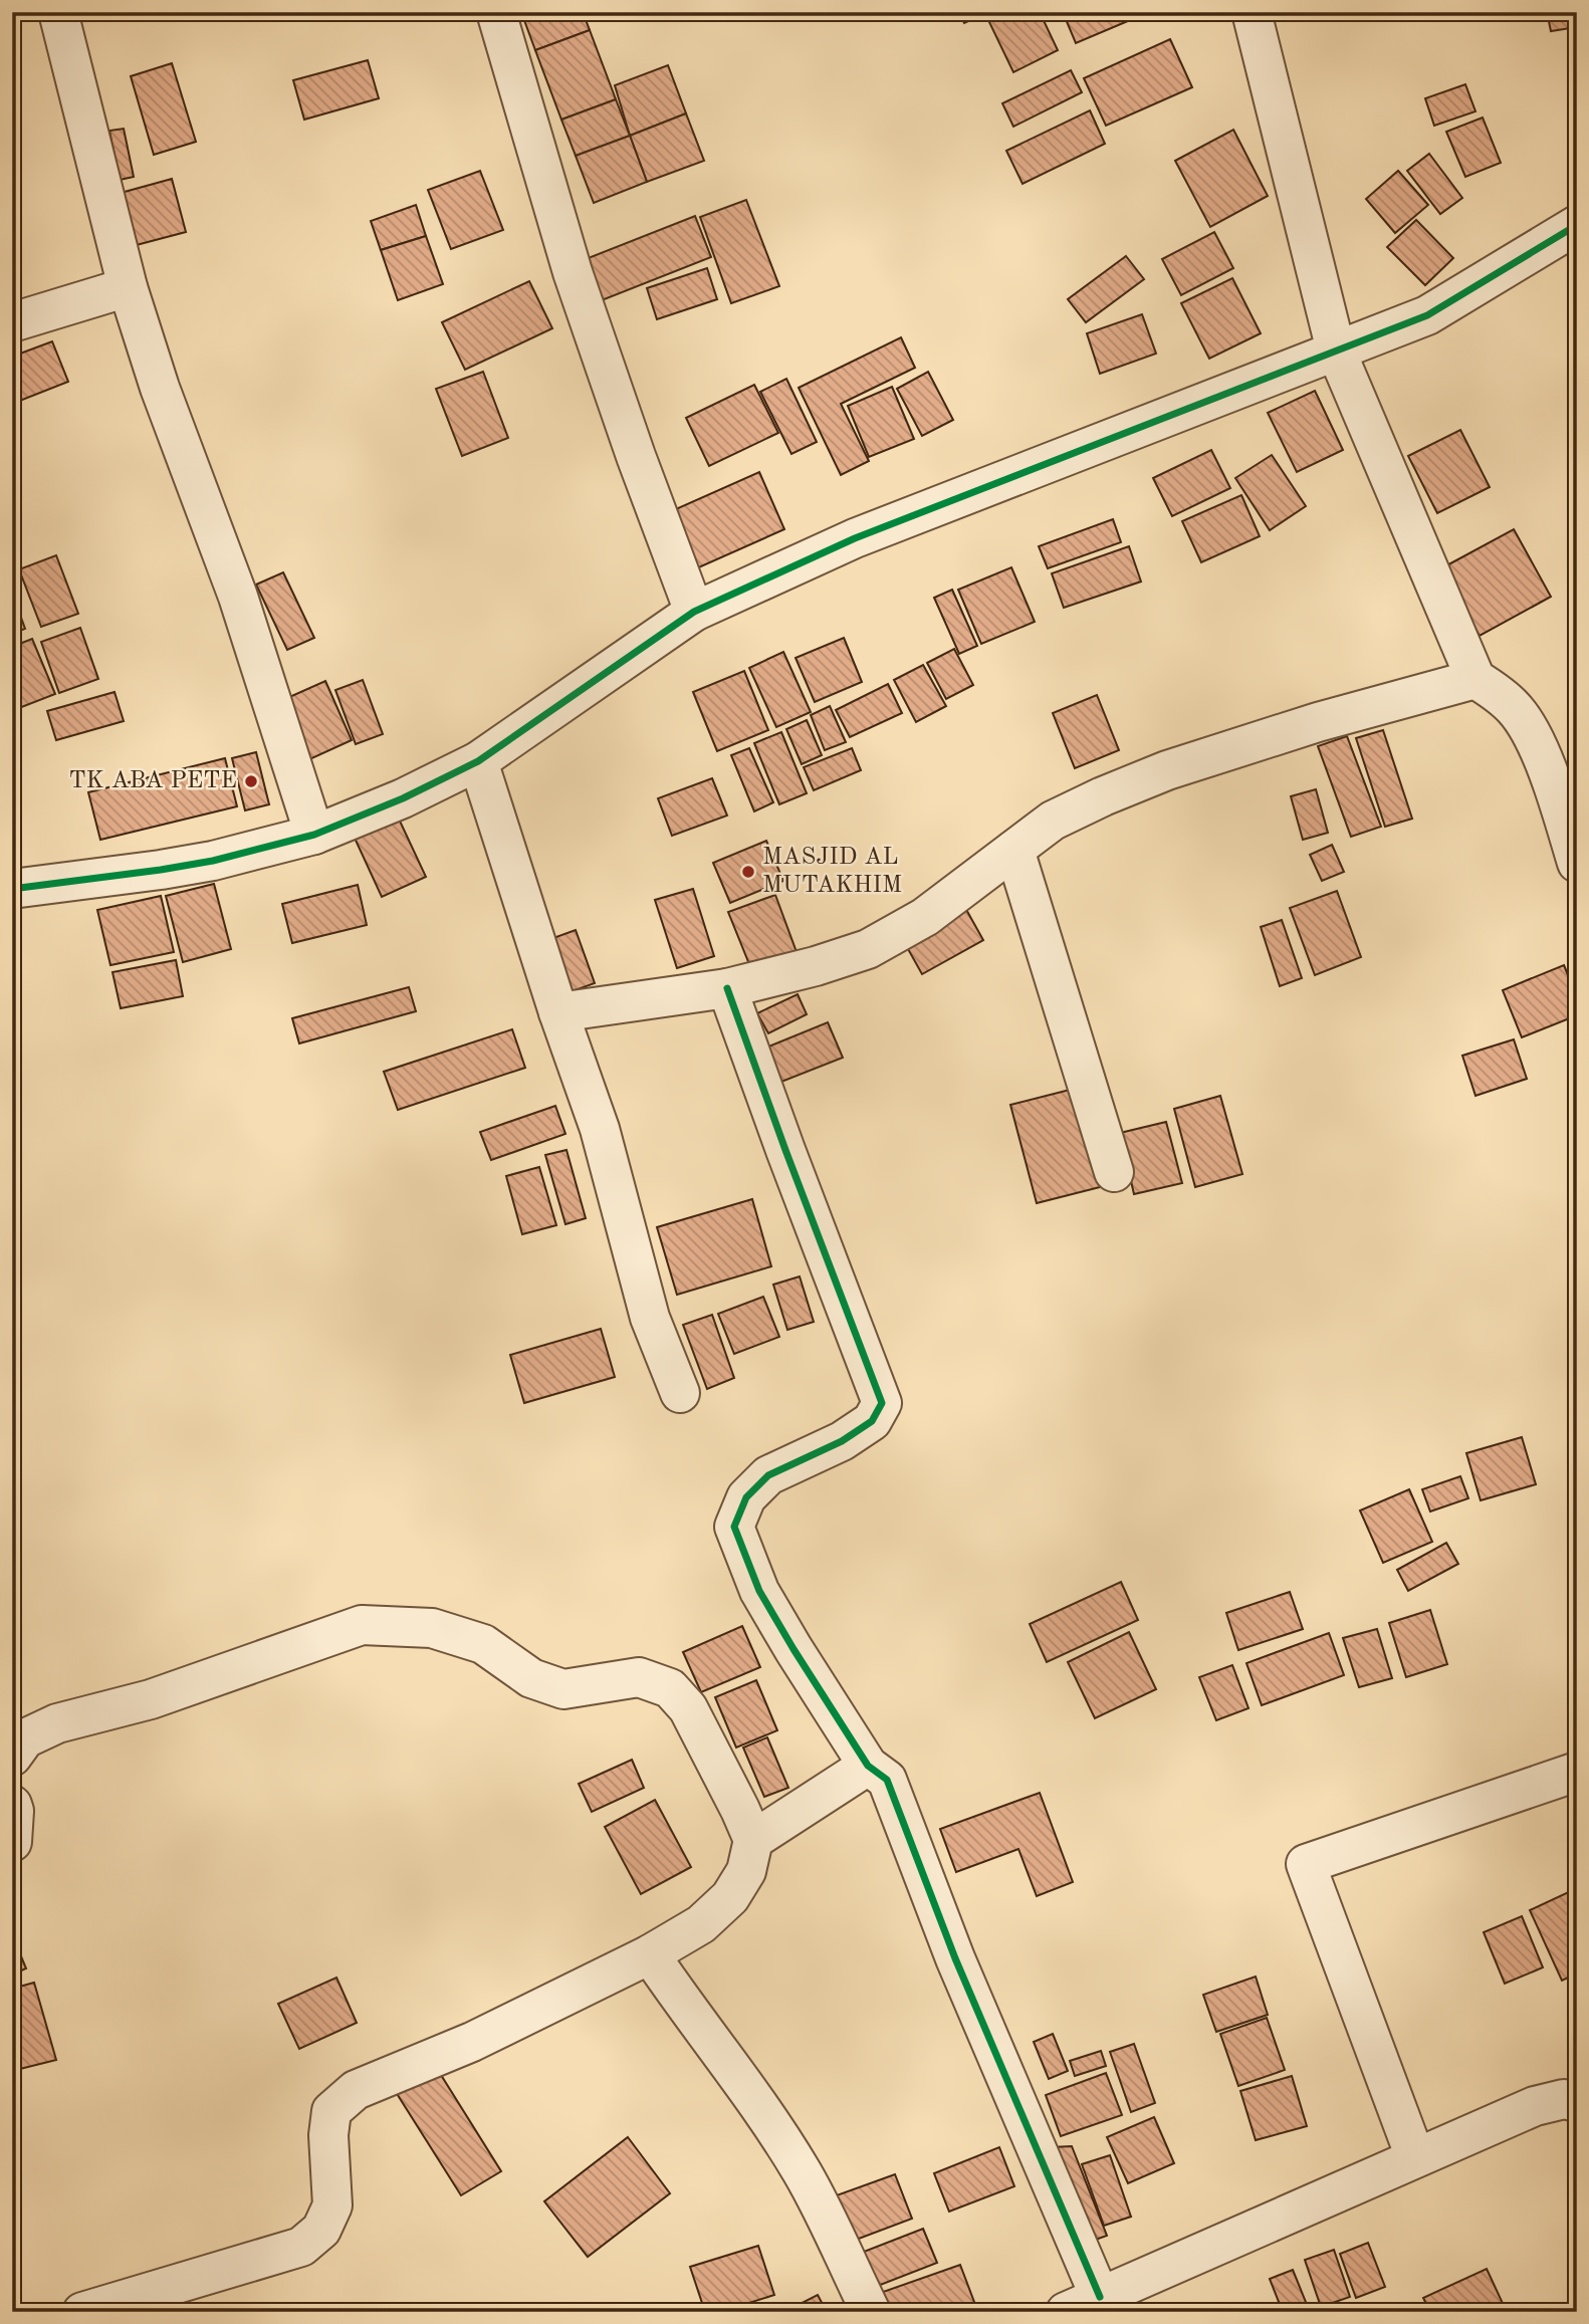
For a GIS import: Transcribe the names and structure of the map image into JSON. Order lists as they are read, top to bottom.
{
  "places": ["TK ABA PETE", "MASJID AL MUTAKHIM"]
}
